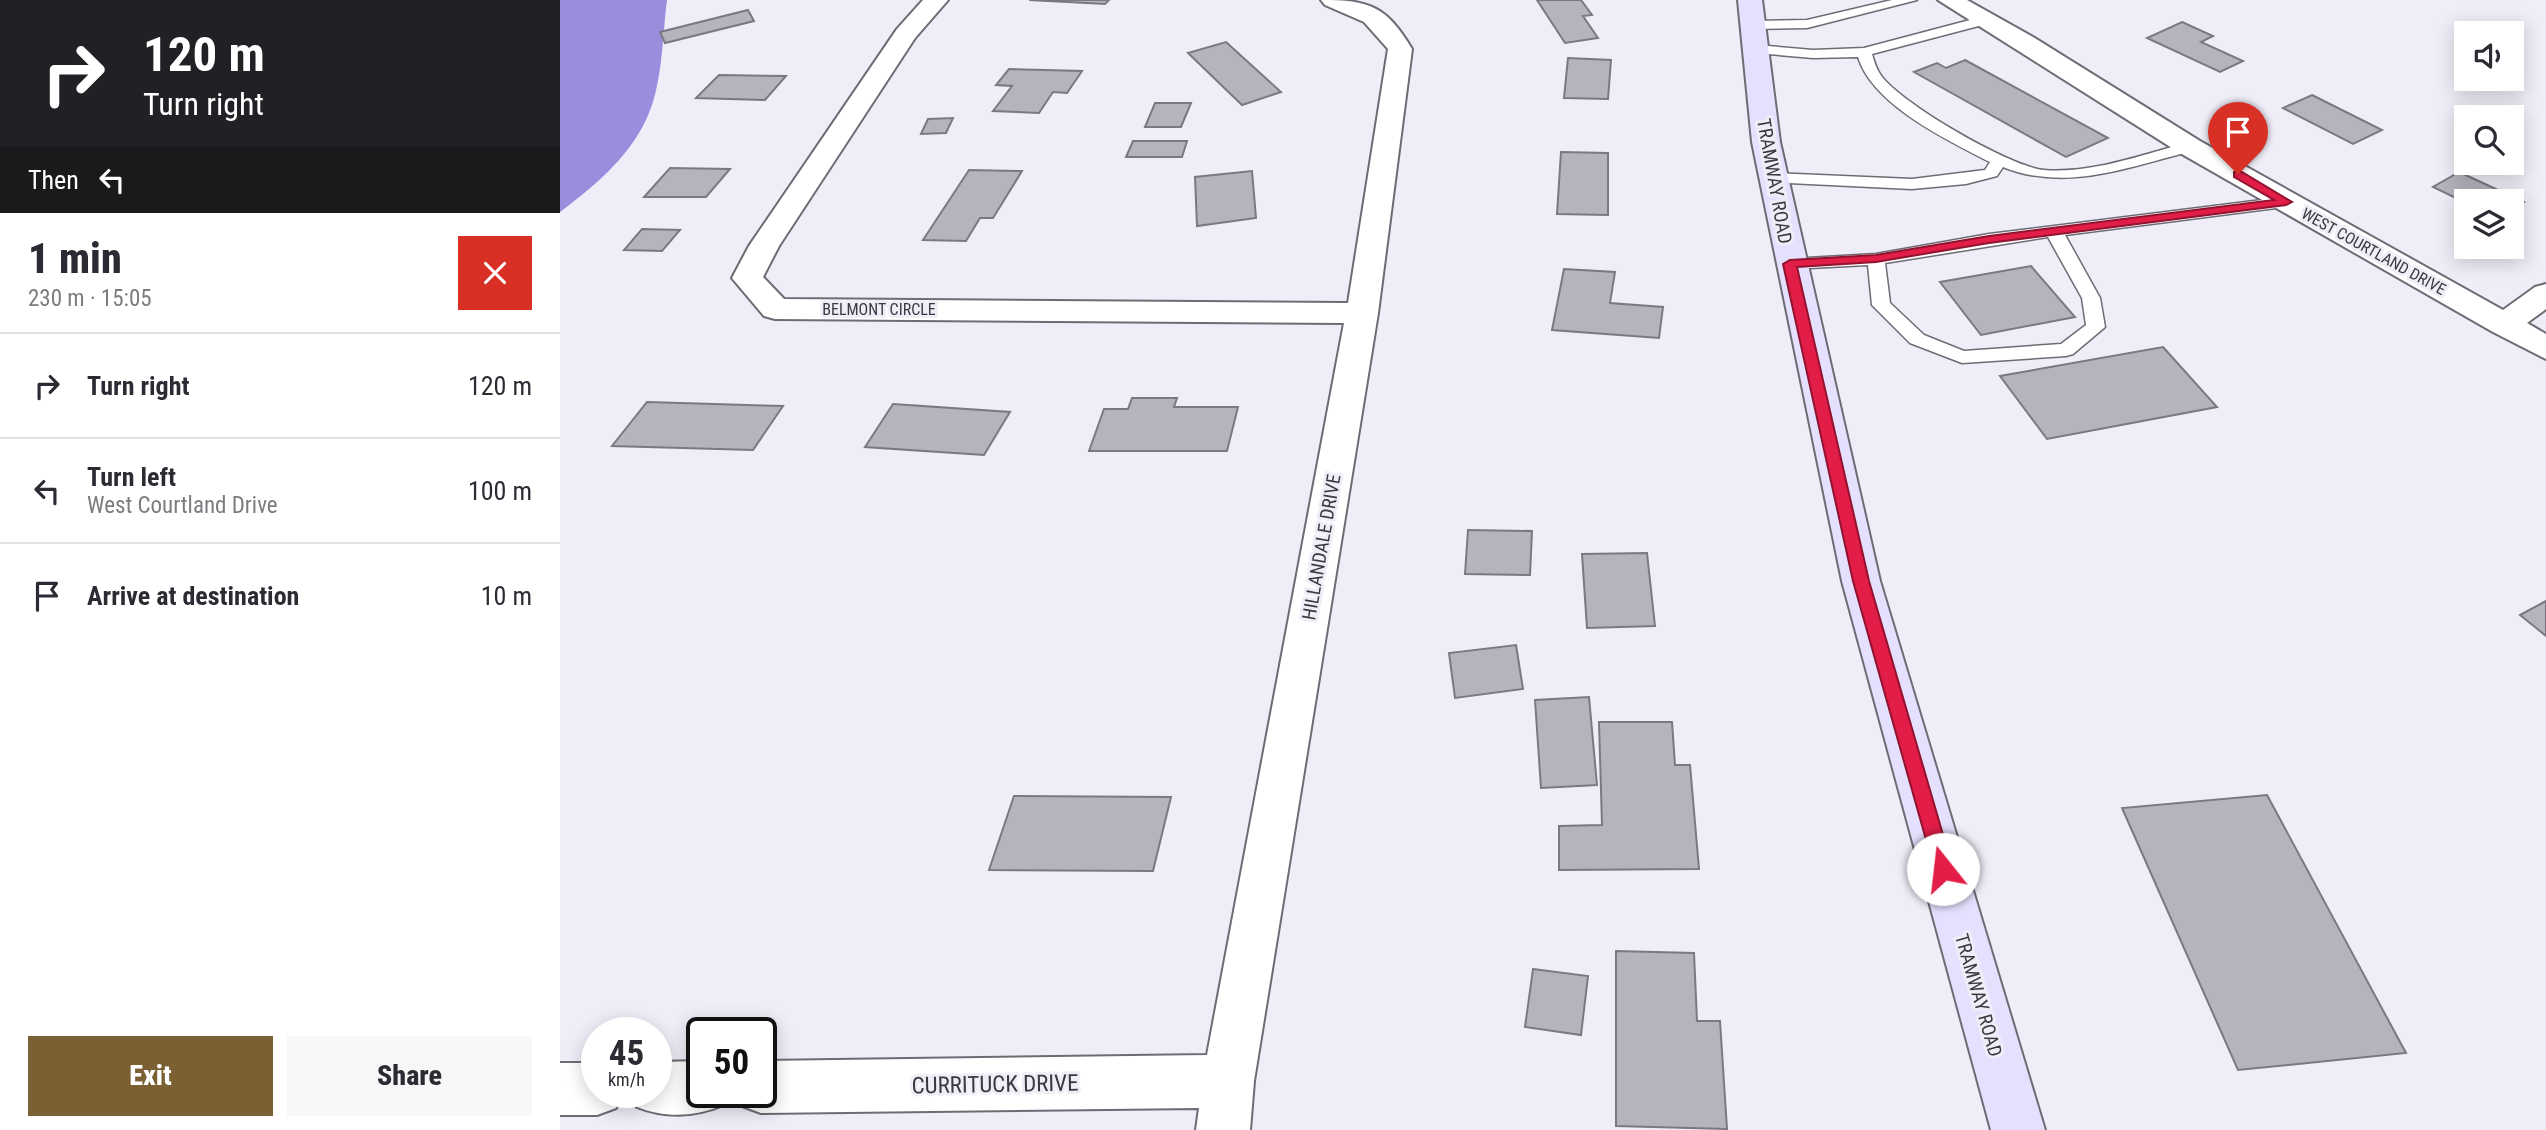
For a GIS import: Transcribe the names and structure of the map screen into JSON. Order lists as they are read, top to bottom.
{
  "streets": {
    "main road": ["TRAMWAY ROAD"],
    "street": [
      "WEST COURTLAND DRIVE",
      "BELMONT CIRCLE",
      "HILLANDALE DRIVE",
      "CURRITUCK DRIVE"
    ]
  },
  "crossings": [
    ["BELMONT CIRCLE", "HILLANDALE DRIVE"],
    ["HILLANDALE DRIVE", "CURRITUCK DRIVE"]
  ],
  "page": {
    "turn": ["120 m", "Turn right"],
    "then": "Then",
    "heading": ["1 min", "230 m · 15:05"],
    "list": [
      {
        "name": "Turn right",
        "value": "120 m"
      },
      {
        "name": "Turn left",
        "note": "West Courtland Drive",
        "value": "100 m"
      },
      {
        "name": "Arrive at destination",
        "value": "10 m"
      }
    ],
    "speed": "45 km/h",
    "limit": "50",
    "buttons": ["Exit", "Share"]
  }
}
